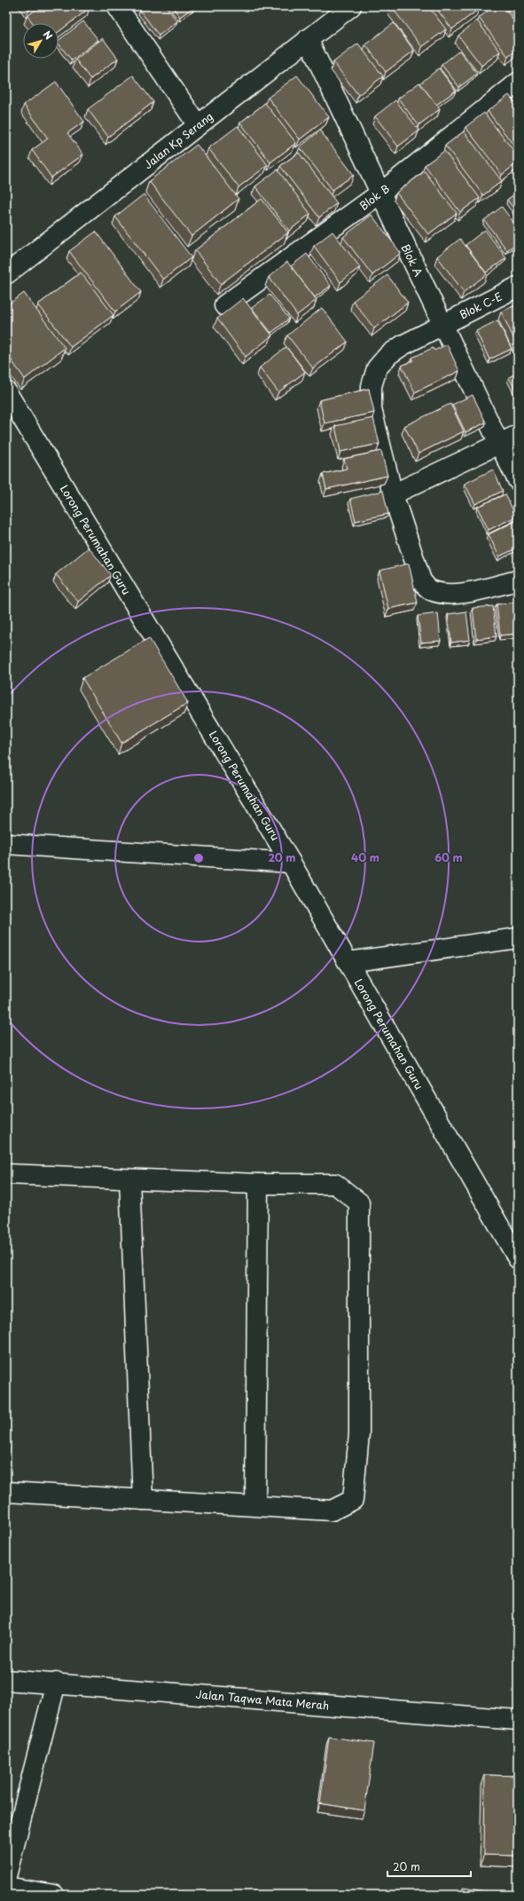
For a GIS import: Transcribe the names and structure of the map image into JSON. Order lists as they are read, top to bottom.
{
  "streets": {
    "street": [
      "Jalan Kp Serang",
      "Blok B",
      "Blok A",
      "Blok C-E",
      "Lorong Perumahan Guru",
      "Jalan Taqwa Mata Merah"
    ]
  },
  "crossings": [
    ["Jalan Kp Serang", "Blok A"],
    ["Blok B", "Blok A"],
    ["Blok A", "Blok C-E"]
  ],
  "scale_bar": "20 m",
  "north": "top right",
  "rings": ["20 m", "40 m", "60 m"]
}
